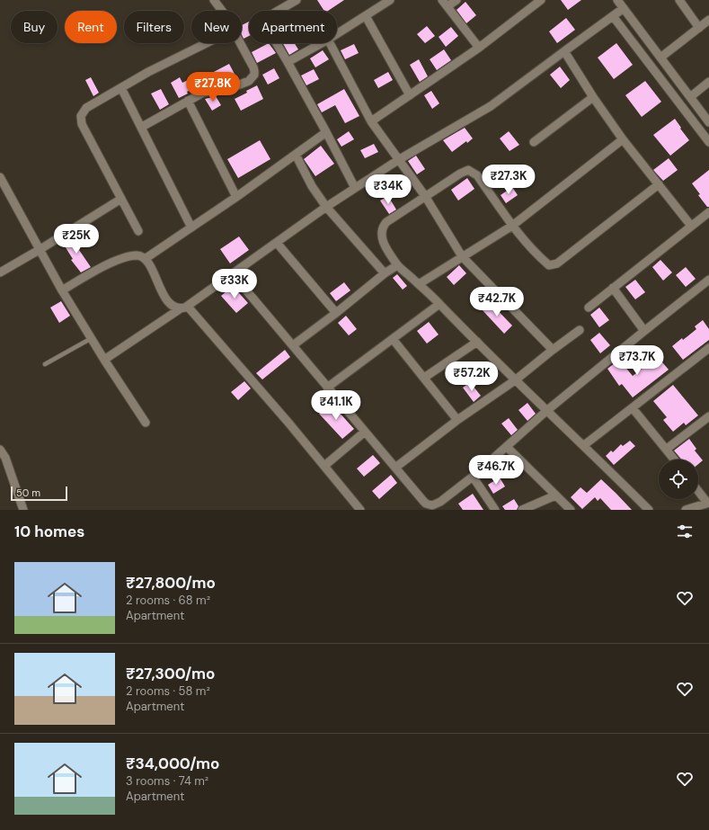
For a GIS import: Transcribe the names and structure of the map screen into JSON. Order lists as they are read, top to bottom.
{
  "scale_bar": "50 m",
  "page": {
    "chip": [
      "Buy",
      "Rent",
      "Filters",
      "New",
      "Apartment"
    ],
    "price": [
      "₹27.8K",
      "₹27.3K",
      "₹34K",
      "₹25K",
      "₹33K",
      "₹42.7K",
      "₹73.7K",
      "₹57.2K",
      "₹41.1K",
      "₹46.7K"
    ],
    "scale": "50 m",
    "heading": "10 homes",
    "list": [
      {
        "name": "₹27,800/mo",
        "note": "2 rooms · 68 m² · Apartment"
      },
      {
        "name": "₹27,300/mo",
        "note": "2 rooms · 58 m² · Apartment"
      },
      {
        "name": "₹34,000/mo",
        "note": "3 rooms · 74 m² · Apartment"
      }
    ]
  }
}
